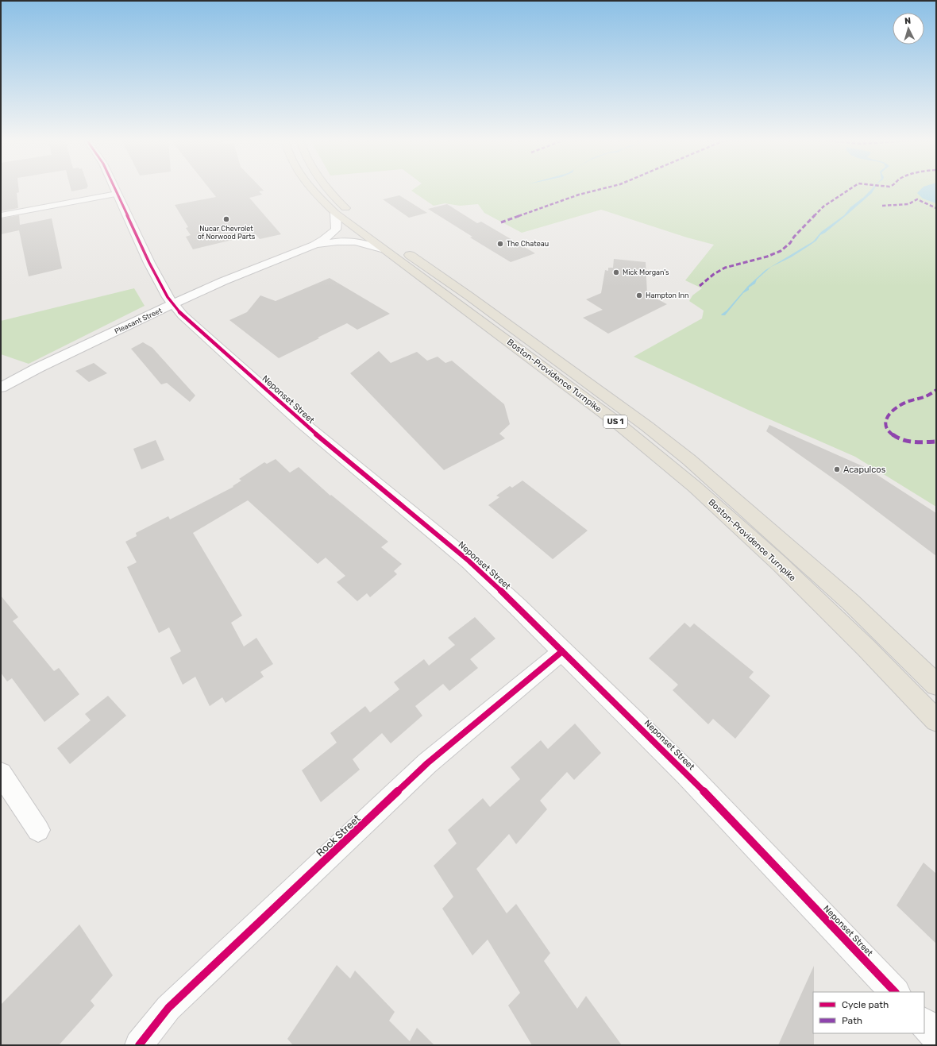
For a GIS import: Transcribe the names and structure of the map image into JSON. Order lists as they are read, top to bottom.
{
  "streets": {
    "main road": ["Boston-Providence Turnpike", "US 1"],
    "street": ["Pleasant Street", "Neponset Street", "Rock Street"]
  },
  "crossings": [
    ["Pleasant Street", "Boston-Providence Turnpike"],
    ["Pleasant Street", "Neponset Street"],
    ["Neponset Street", "Rock Street"]
  ],
  "places": [
    "Nucar Chevrolet of Norwood Parts",
    "The Chateau",
    "Mick Morgan's",
    "Hampton Inn",
    "Acapulcos"
  ],
  "legend": ["Cycle path", "Path"],
  "north": "top"
}
